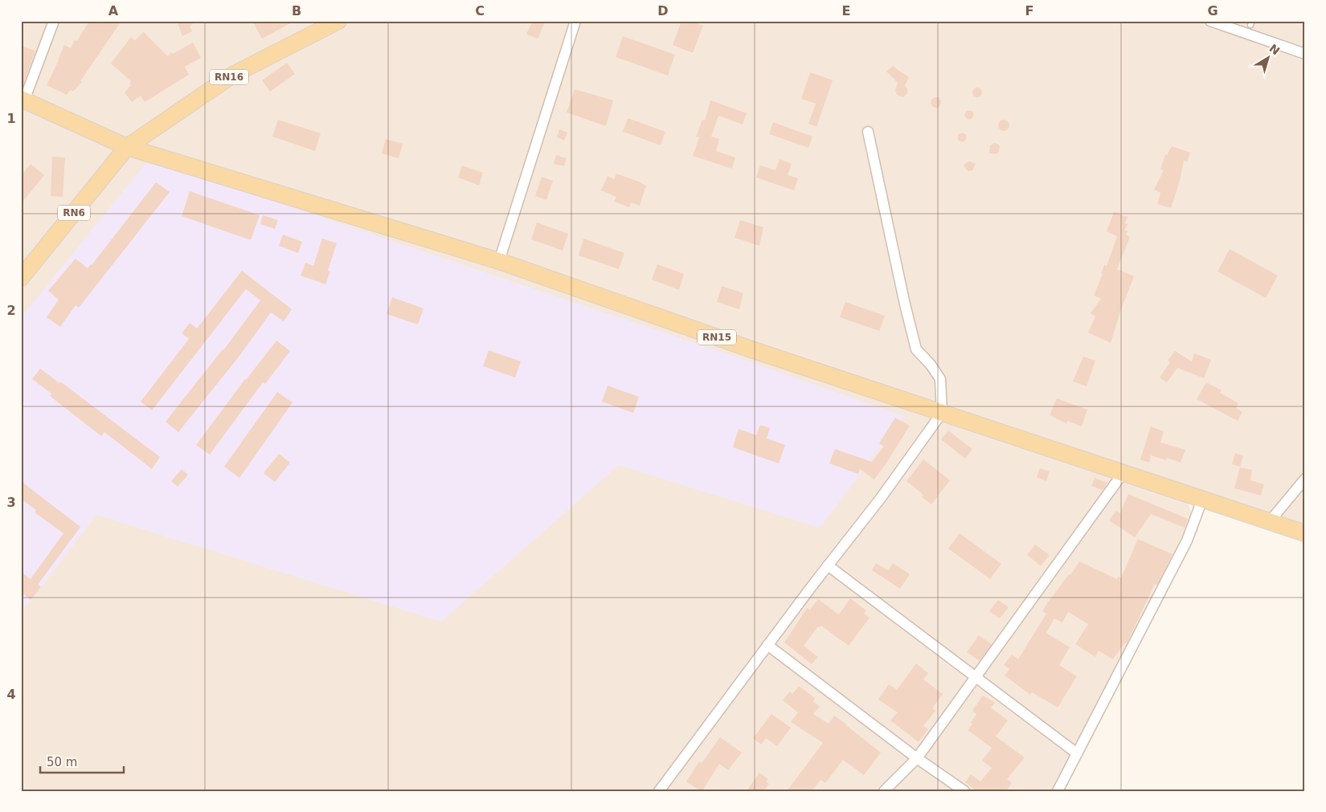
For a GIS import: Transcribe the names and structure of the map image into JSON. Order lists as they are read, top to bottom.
{
  "streets": {
    "main road": ["RN16", "RN6", "RN15"]
  },
  "crossings": [
    ["RN16", "RN6"],
    ["RN16", "RN15"],
    ["RN6", "RN15"]
  ],
  "scale_bar": "50 m",
  "north": "top right",
  "grid": {
    "columns": [
      "A",
      "B",
      "C",
      "D",
      "E",
      "F",
      "G"
    ],
    "rows": [
      "1",
      "2",
      "3",
      "4"
    ]
  }
}
